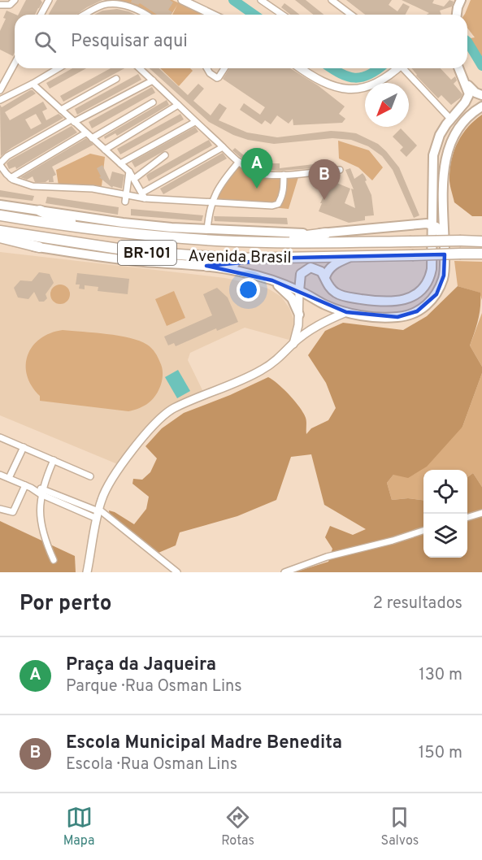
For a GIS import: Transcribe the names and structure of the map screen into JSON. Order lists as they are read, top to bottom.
{
  "streets": {
    "highway": ["BR-101", "Avenida Brasil"]
  },
  "north": "bottom left",
  "page": {
    "search": "Pesquisar aqui",
    "pins": ["A", "B"],
    "heading": ["Por perto", "2 resultados"],
    "list": [
      {
        "mark": "A",
        "name": "Praça da Jaqueira",
        "note": "Parque · Rua Osman Lins",
        "value": "130 m"
      },
      {
        "mark": "B",
        "name": "Escola Municipal Madre Benedita",
        "note": "Escola · Rua Osman Lins",
        "value": "150 m"
      }
    ],
    "nav": ["Mapa", "Rotas", "Salvos"]
  }
}
